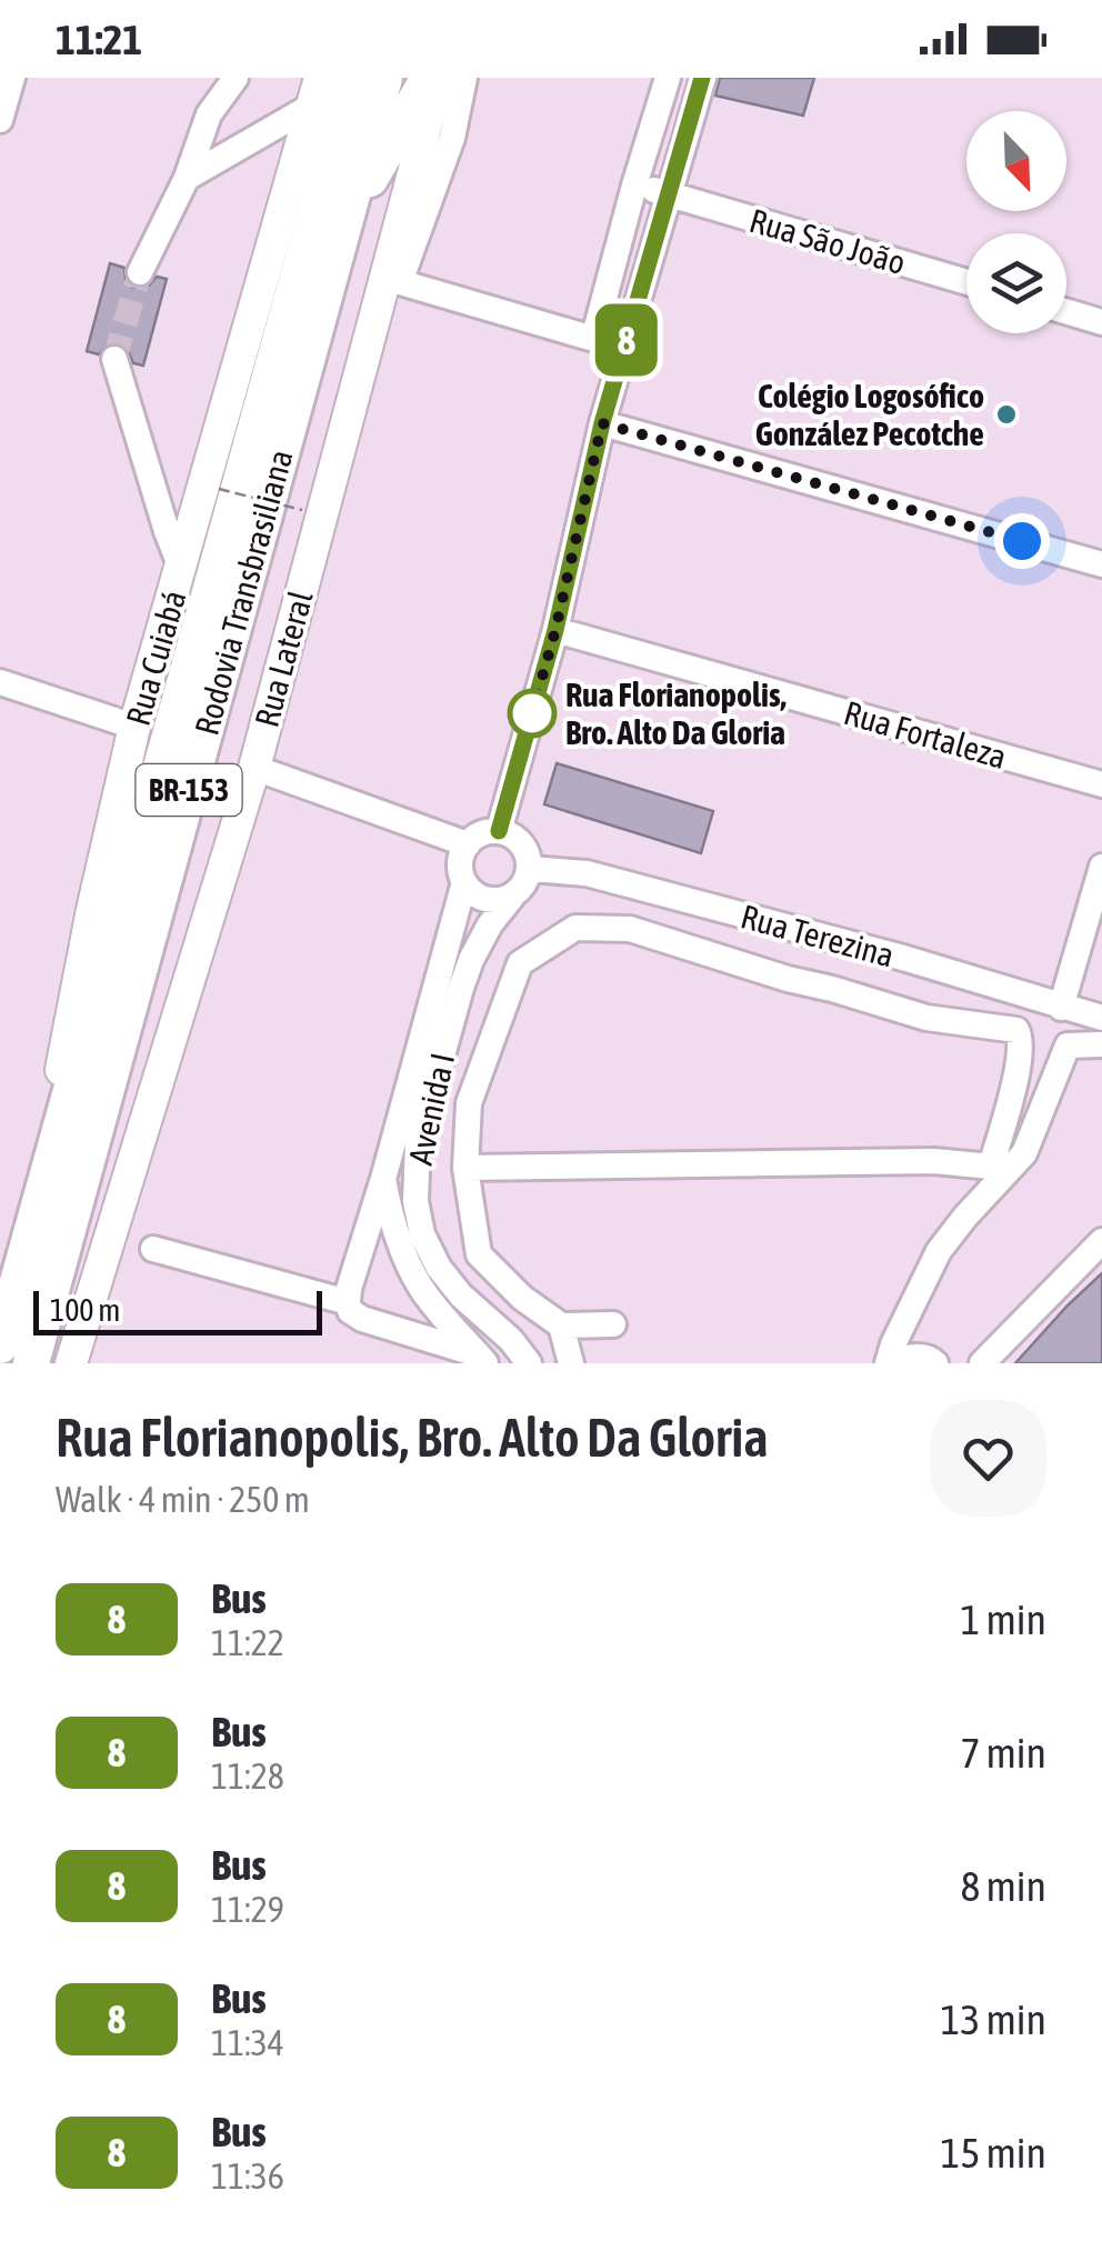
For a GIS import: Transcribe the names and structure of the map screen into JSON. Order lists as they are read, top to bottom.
{
  "streets": {
    "highway": ["Rodovia Transbrasiliana", "BR-153"],
    "main road": ["Rua Cuiabá", "Rua Lateral"],
    "street": [
      "Rua São João",
      "Rua Fortaleza",
      "Rua Terezina",
      "Avenida I"
    ]
  },
  "crossings": [
    ["Rodovia Transbrasiliana", "Rua Cuiabá"],
    ["Rua Terezina", "Avenida I"]
  ],
  "places": ["Colégio Logosófico González Pecotche", "Rua Florianopolis, Bro. Alto Da Gloria"],
  "lines": ["bus line 8"],
  "scale_bar": "100 m",
  "north": "bottom right",
  "page": {
    "status": "11:21",
    "on_map": "8",
    "scale": "100 m",
    "heading": ["Rua Florianopolis, Bro. Alto Da Gloria", "Walk · 4 min · 250 m"],
    "list": [
      {
        "mark": "8",
        "name": "Bus",
        "note": "11:22",
        "value": "1 min"
      },
      {
        "mark": "8",
        "name": "Bus",
        "note": "11:28",
        "value": "7 min"
      },
      {
        "mark": "8",
        "name": "Bus",
        "note": "11:29",
        "value": "8 min"
      },
      {
        "mark": "8",
        "name": "Bus",
        "note": "11:34",
        "value": "13 min"
      },
      {
        "mark": "8",
        "name": "Bus",
        "note": "11:36",
        "value": "15 min"
      }
    ]
  }
}
